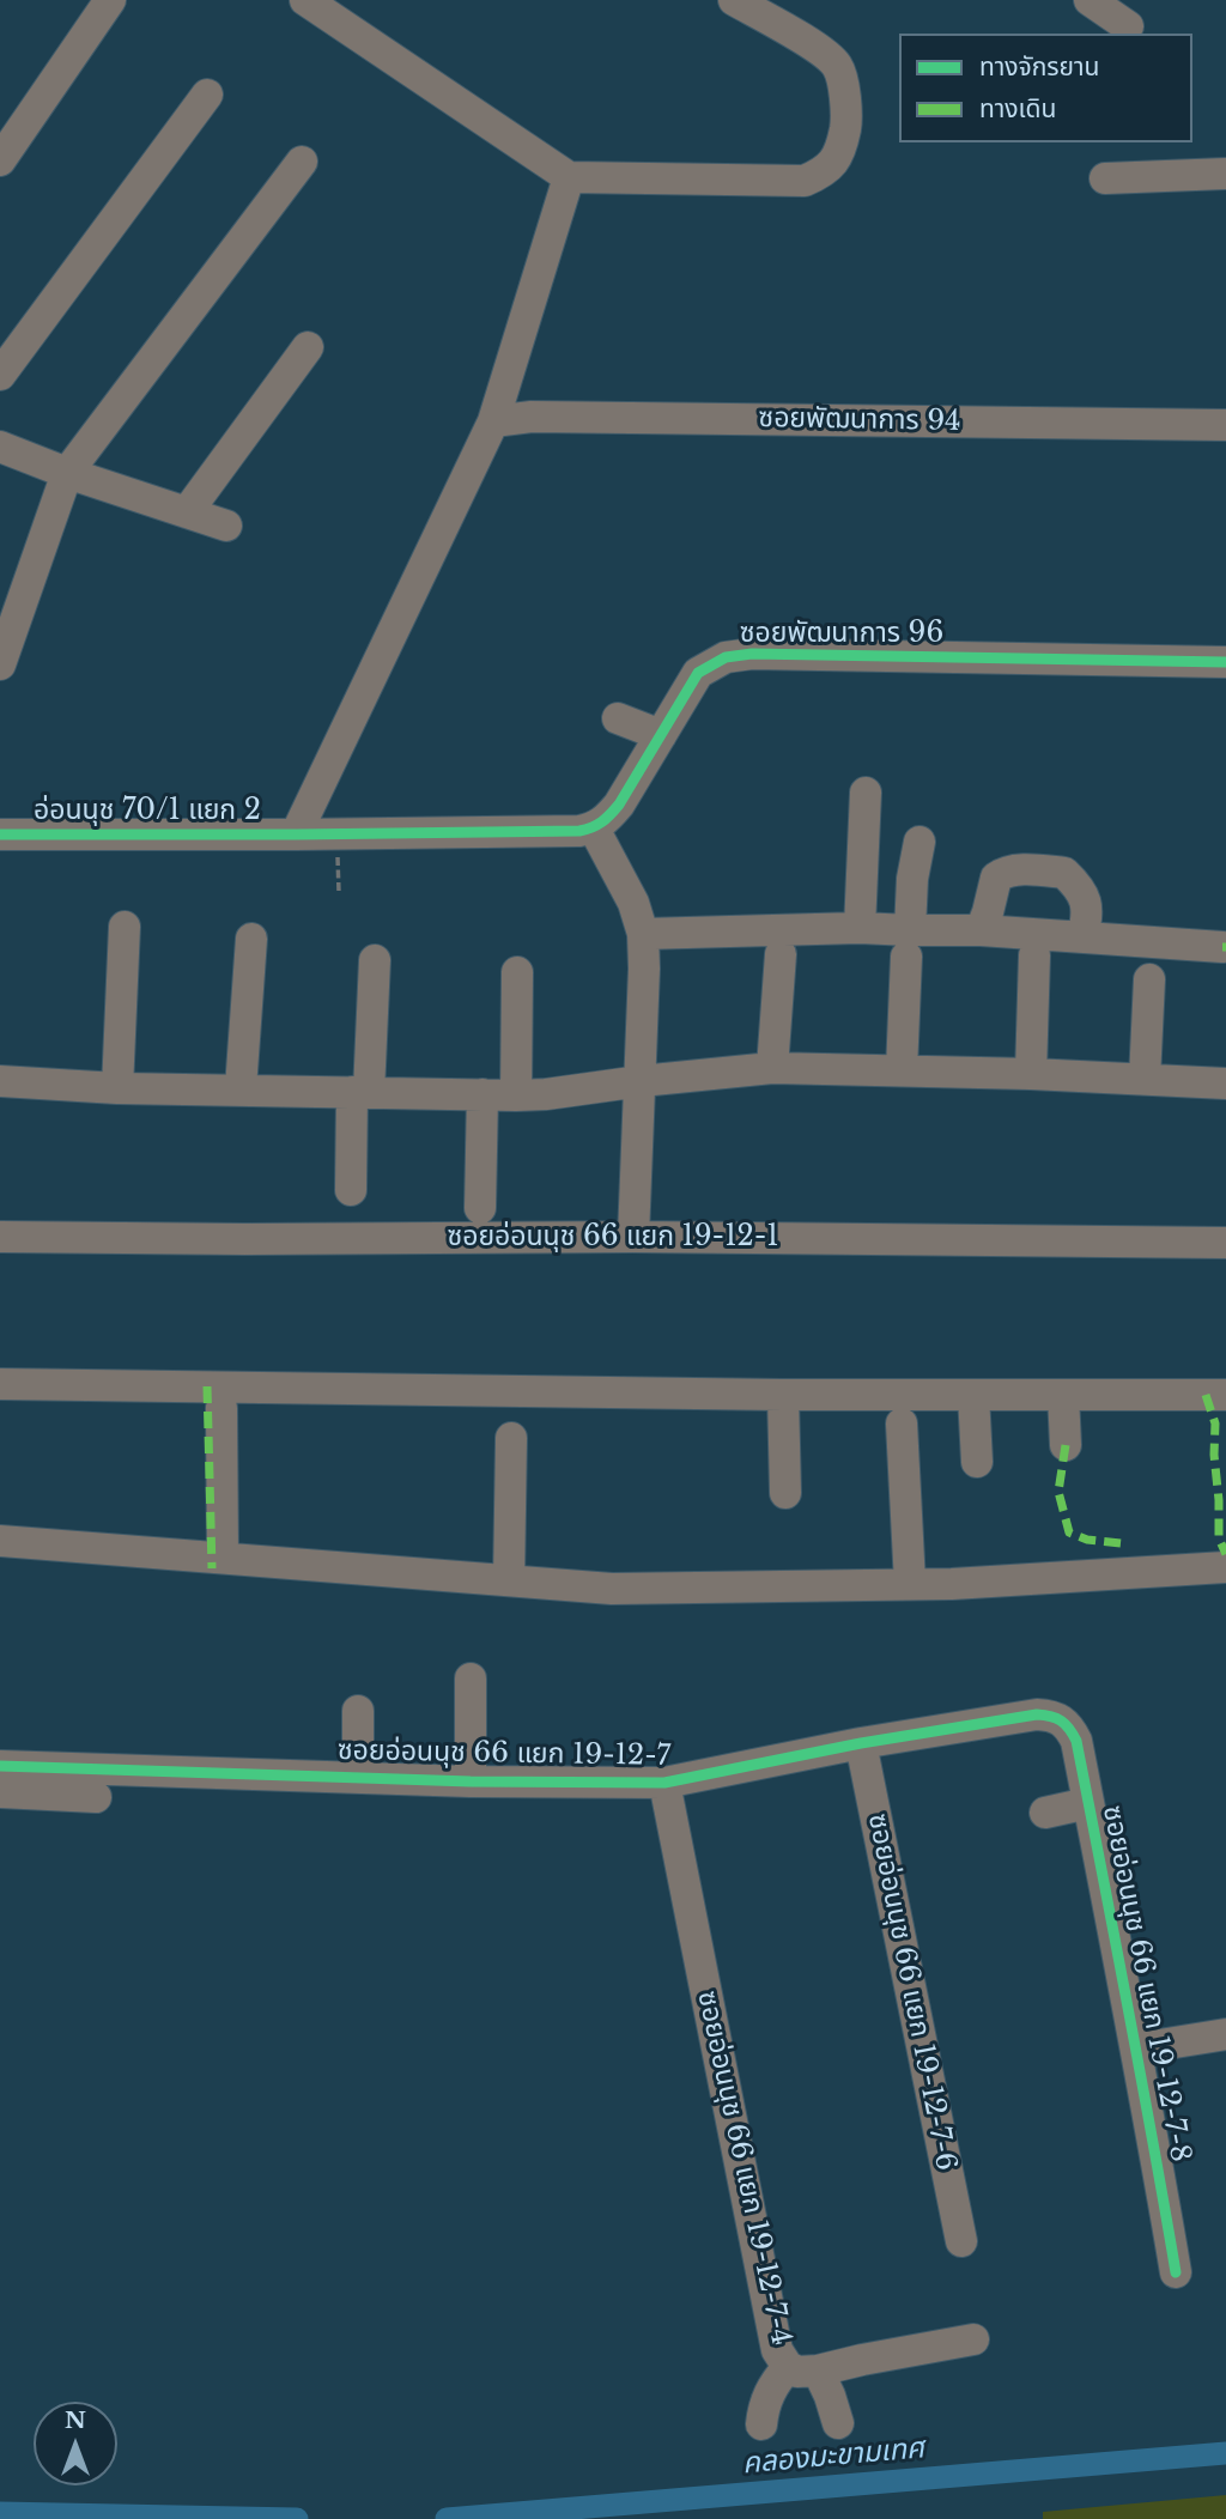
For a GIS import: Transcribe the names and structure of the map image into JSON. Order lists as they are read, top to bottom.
{
  "streets": {
    "street": [
      "ซอยพัฒนาการ 94",
      "ซอยพัฒนาการ 96",
      "อ่อนนุช 70/1 แยก 2",
      "ซอยอ่อนนุช 66 แยก 19-12-1",
      "ซอยอ่อนนุช 66 แยก 19-12-7",
      "ซอยอ่อนนุช 66 แยก 19-12-7-8",
      "ซอยอ่อนนุช 66 แยก 19-12-7-6",
      "ซอยอ่อนนุช 66 แยก 19-12-7-4"
    ]
  },
  "crossings": [
    ["ซอยอ่อนนุช 66 แยก 19-12-7", "ซอยอ่อนนุช 66 แยก 19-12-7-8"],
    ["ซอยอ่อนนุช 66 แยก 19-12-7", "ซอยอ่อนนุช 66 แยก 19-12-7-6"],
    ["ซอยอ่อนนุช 66 แยก 19-12-7", "ซอยอ่อนนุช 66 แยก 19-12-7-4"]
  ],
  "water": ["คลองมะขามเทศ"],
  "legend": ["ทางจักรยาน", "ทางเดิน"],
  "north": "top"
}
